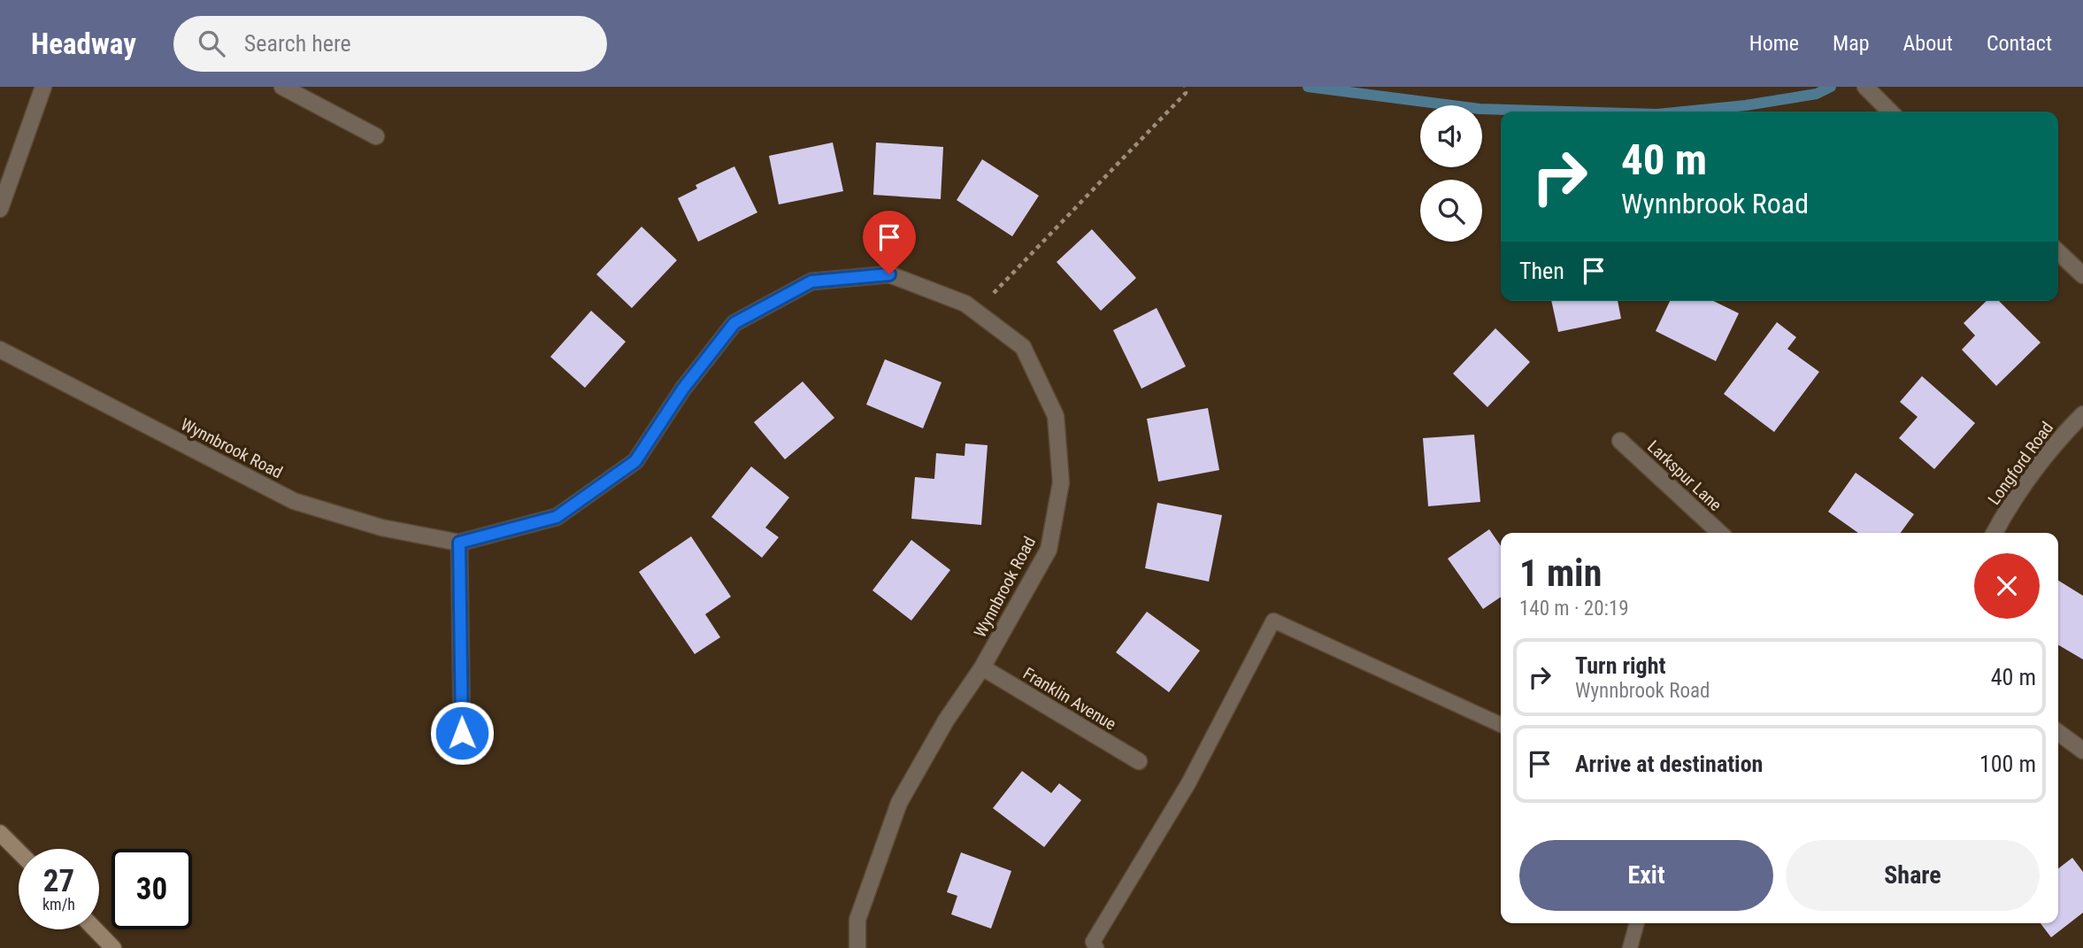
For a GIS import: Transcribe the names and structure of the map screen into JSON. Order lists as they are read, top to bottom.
{
  "streets": {
    "street": [
      "Wynnbrook Road",
      "Longford Road",
      "Larkspur Lane",
      "Franklin Avenue"
    ]
  },
  "crossings": [
    ["Wynnbrook Road", "Franklin Avenue"]
  ],
  "page": {
    "header": "Headway",
    "search": "Search here",
    "nav": [
      "Home",
      "Map",
      "About",
      "Contact"
    ],
    "turn": ["40 m", "Wynnbrook Road"],
    "then": "Then",
    "heading": ["1 min", "140 m · 20:19"],
    "list": [
      {
        "name": "Turn right",
        "note": "Wynnbrook Road",
        "value": "40 m"
      },
      {
        "name": "Arrive at destination",
        "value": "100 m"
      }
    ],
    "buttons": ["Exit", "Share"],
    "speed": "27 km/h",
    "limit": "30"
  }
}
